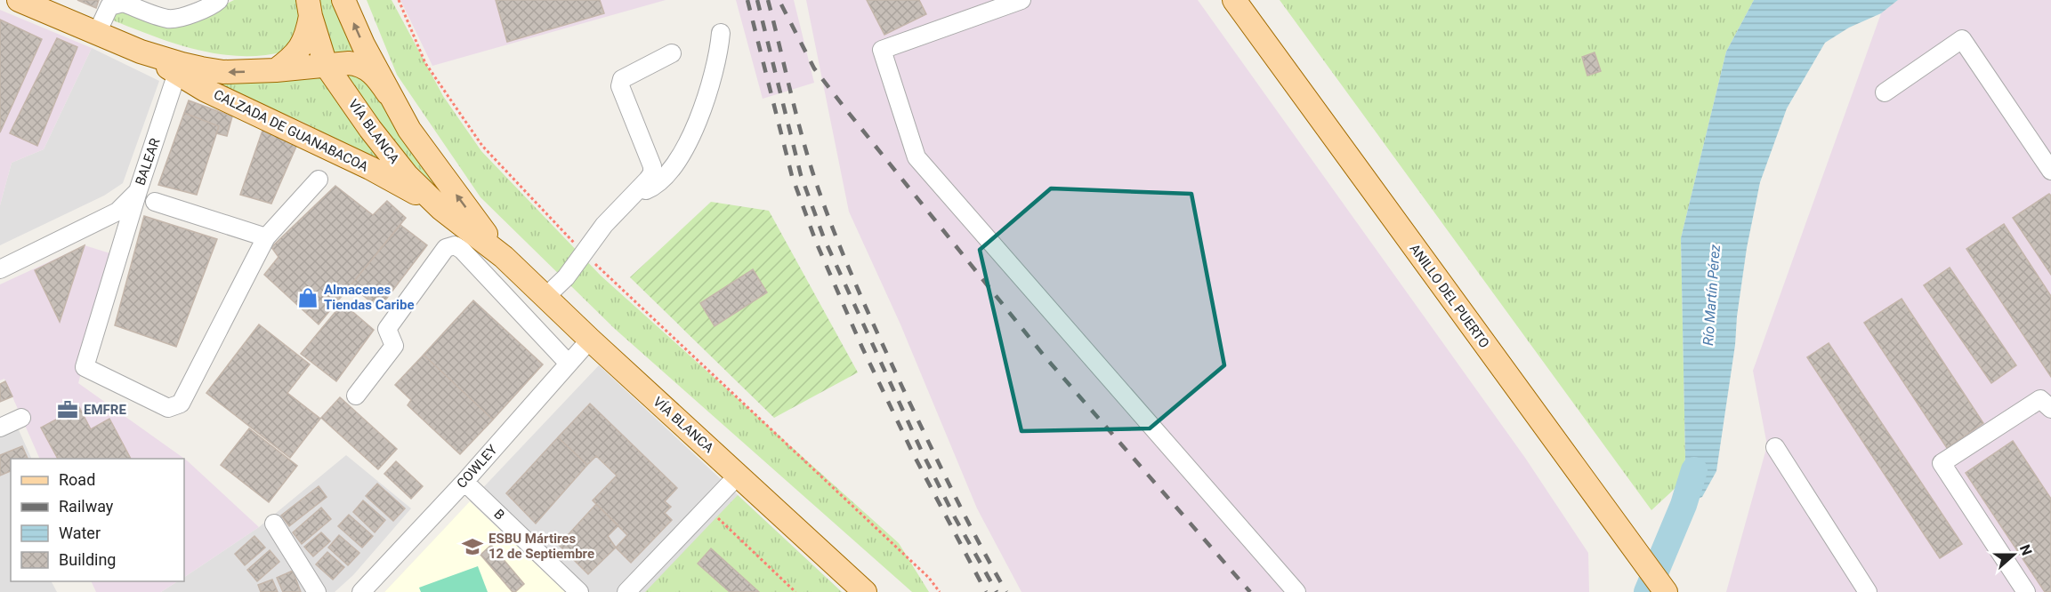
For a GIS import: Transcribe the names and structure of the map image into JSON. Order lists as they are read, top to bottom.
{
  "streets": {
    "main road": ["CALZADA DE GUANABACOA", "VÍA BLANCA", "ANILLO DEL PUERTO"],
    "street": ["BALEAR", "COWLEY", "B"]
  },
  "crossings": [
    ["CALZADA DE GUANABACOA", "VÍA BLANCA"],
    ["CALZADA DE GUANABACOA", "BALEAR"],
    ["VÍA BLANCA", "COWLEY"],
    ["COWLEY", "B"]
  ],
  "water": ["Río Martín Pérez"],
  "places": {
    "shop": ["Almacenes Tiendas Caribe"],
    "office": ["EMFRE"],
    "school or university": ["ESBU Mártires 12 de Septiembre"]
  },
  "legend": [
    "Road",
    "Railway",
    "Water",
    "Building"
  ],
  "north": "right"
}
